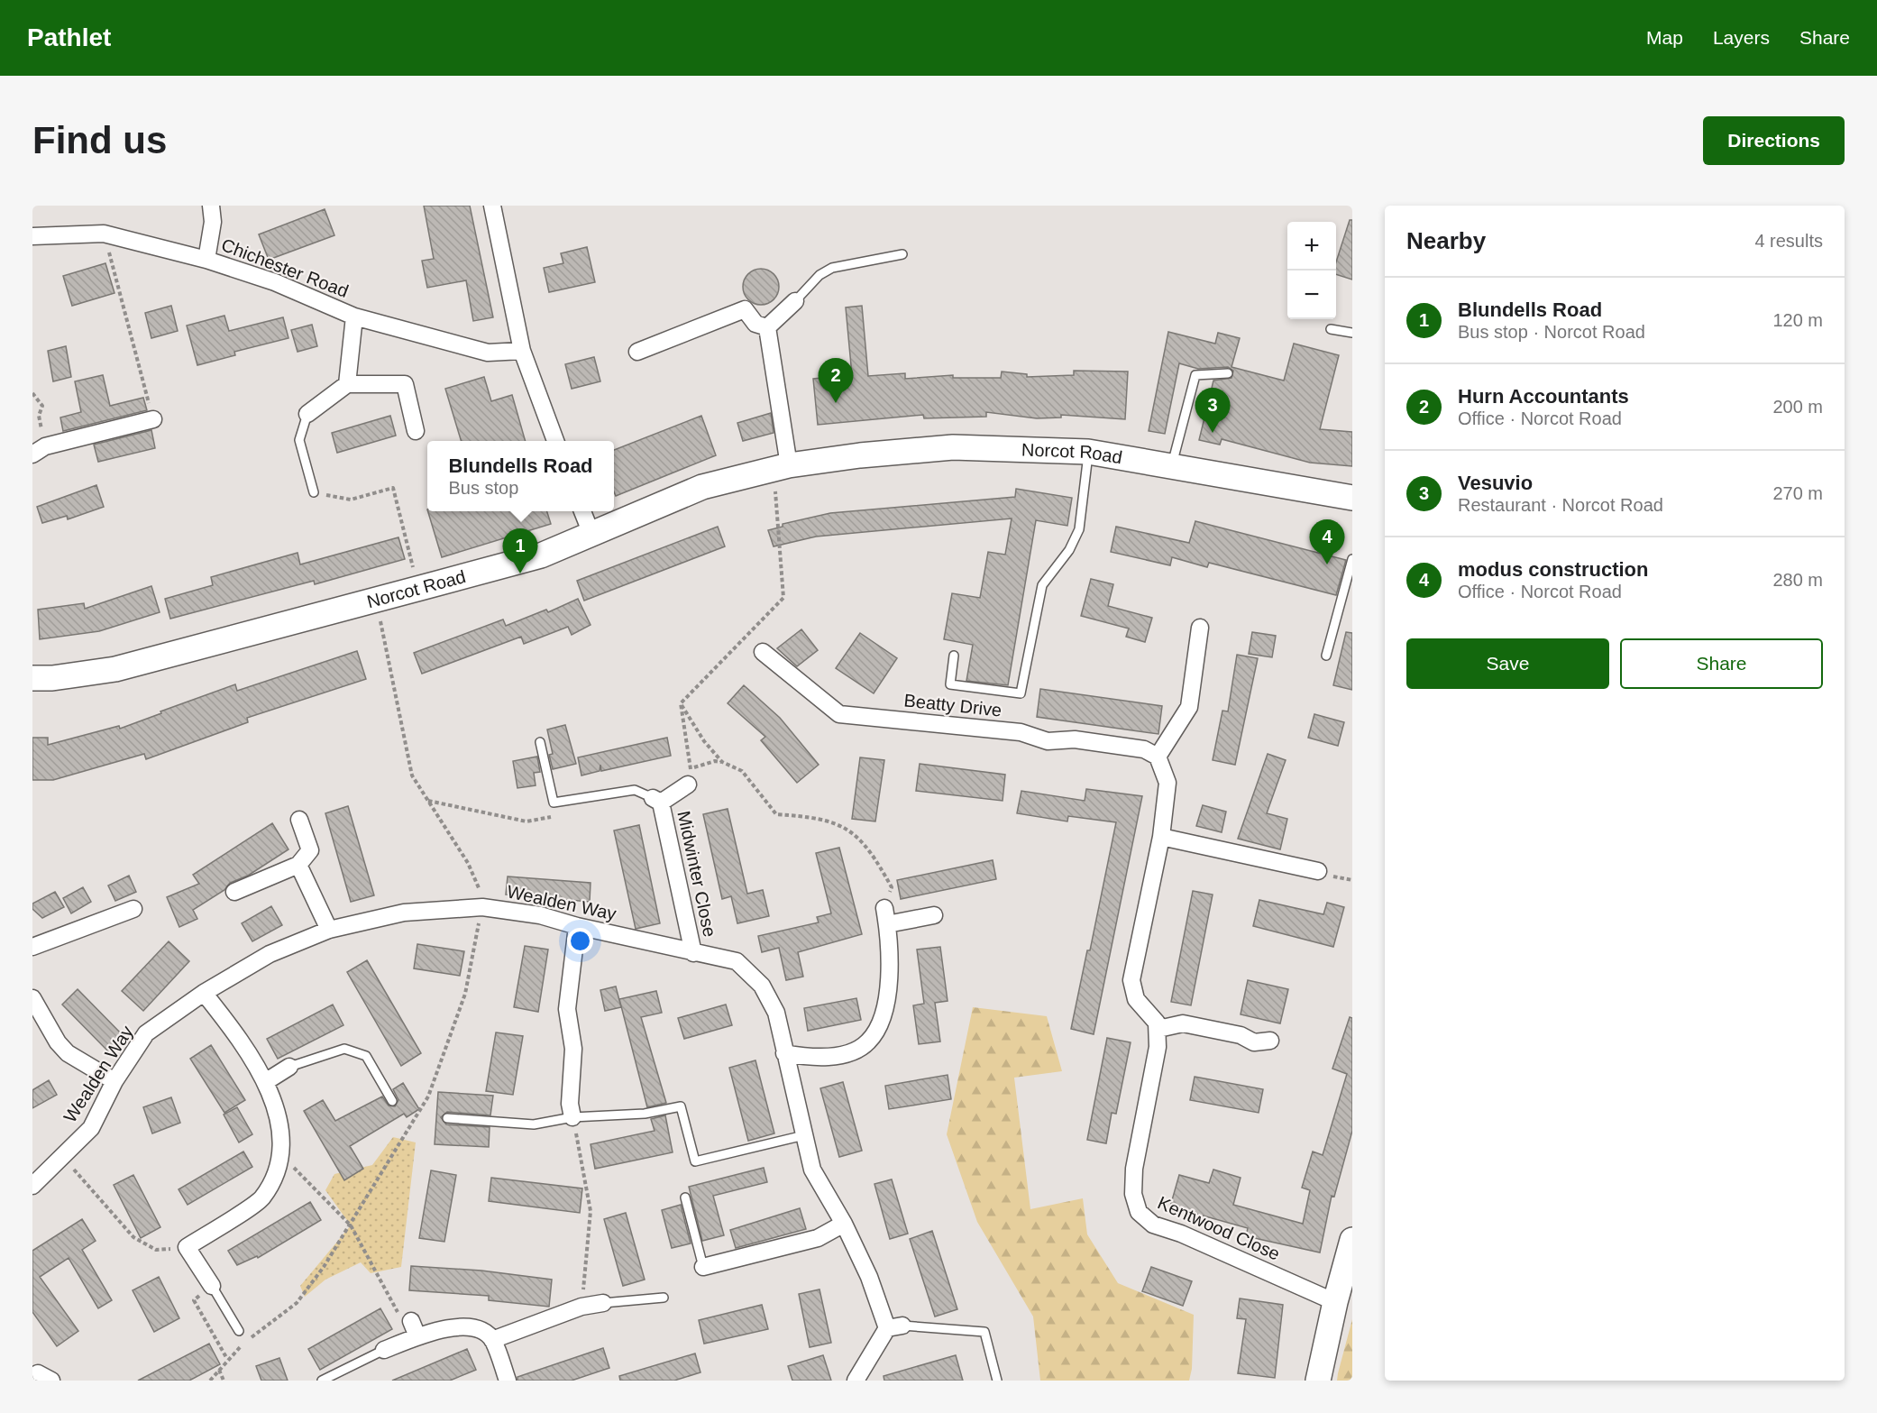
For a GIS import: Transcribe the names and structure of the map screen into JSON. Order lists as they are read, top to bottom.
{
  "streets": {
    "street": [
      "Chichester Road",
      "Norcot Road",
      "Beatty Drive",
      "Midwinter Close",
      "Wealden Way",
      "Kentwood Close"
    ]
  },
  "crossings": [
    ["Midwinter Close", "Wealden Way"]
  ],
  "page": {
    "header": "Pathlet",
    "nav": ["Map", "Layers", "Share"],
    "buttons": [
      "Directions",
      ["Save", "Share"]
    ],
    "title": "Find us",
    "heading": ["Nearby", "4 results"],
    "map_buttons": ["+", "−"],
    "list": [
      {
        "mark": "1",
        "name": "Blundells Road",
        "note": "Bus stop · Norcot Road",
        "value": "120 m"
      },
      {
        "mark": "2",
        "name": "Hurn Accountants",
        "note": "Office · Norcot Road",
        "value": "200 m"
      },
      {
        "mark": "3",
        "name": "Vesuvio",
        "note": "Restaurant · Norcot Road",
        "value": "270 m"
      },
      {
        "mark": "4",
        "name": "modus construction",
        "note": "Office · Norcot Road",
        "value": "280 m"
      }
    ],
    "pins": [
      "2",
      "3",
      "4",
      "1"
    ],
    "popup": ["Blundells Road", "Bus stop"]
  }
}
